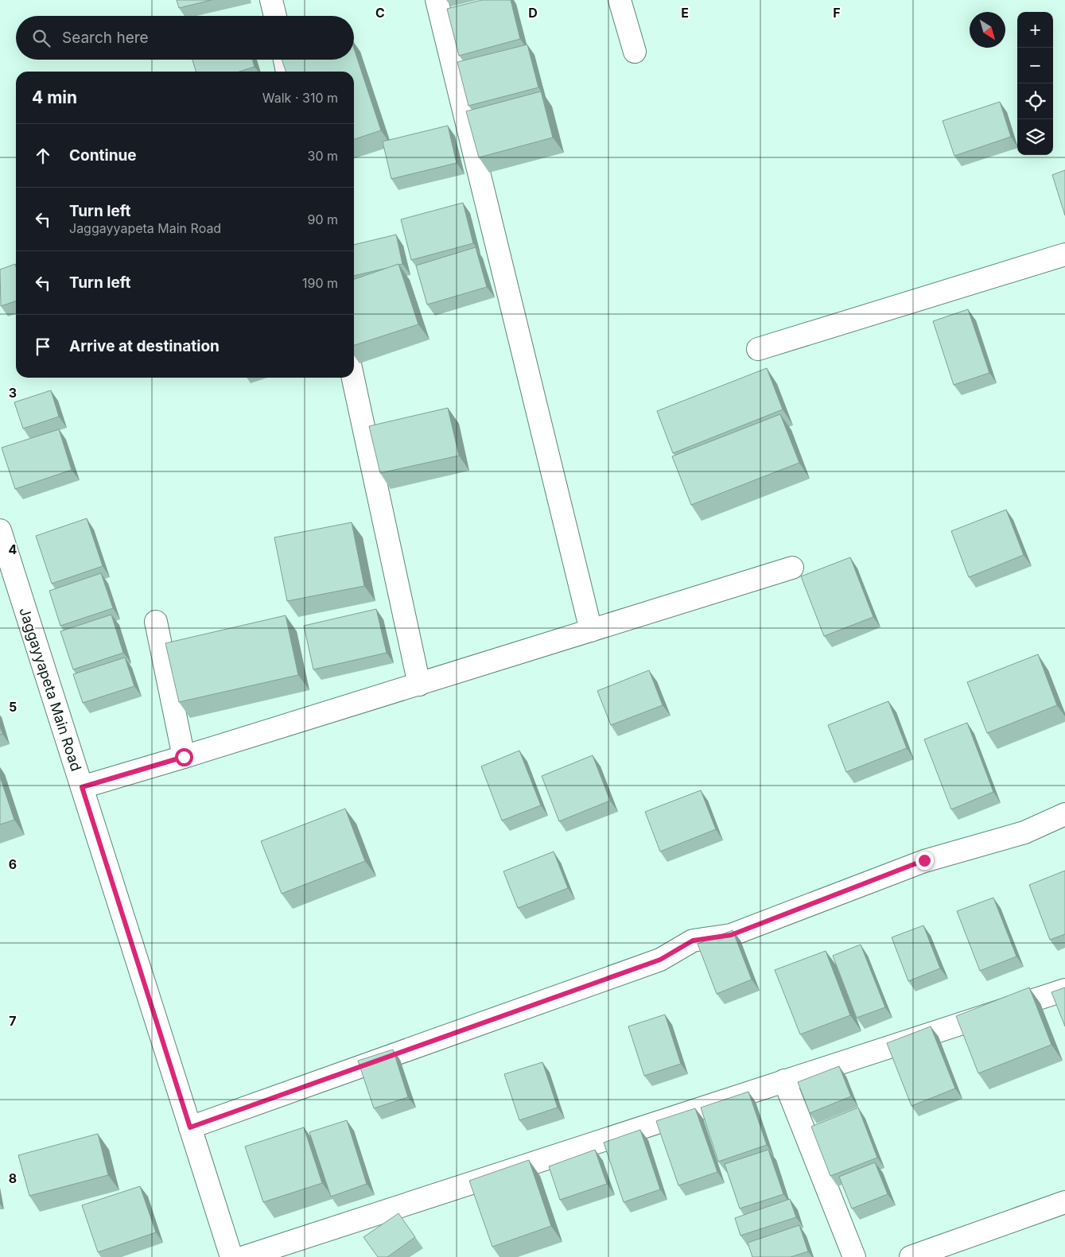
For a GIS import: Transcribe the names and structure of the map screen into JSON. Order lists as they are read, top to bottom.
{
  "streets": {
    "street": ["Jaggayyapeta Main Road"]
  },
  "north": "bottom right",
  "page": {
    "map_buttons": ["+", "−"],
    "search": "Search here",
    "heading": ["4 min", "Walk · 310 m"],
    "list": [
      ["Continue", "30 m"],
      ["Turn left", "Jaggayyapeta Main Road", "90 m"],
      ["Turn left", "190 m"],
      "Arrive at destination"
    ]
  },
  "grid": {
    "columns": [
      "C",
      "D",
      "E",
      "F"
    ],
    "rows": [
      "3",
      "4",
      "5",
      "6",
      "7",
      "8"
    ]
  }
}
